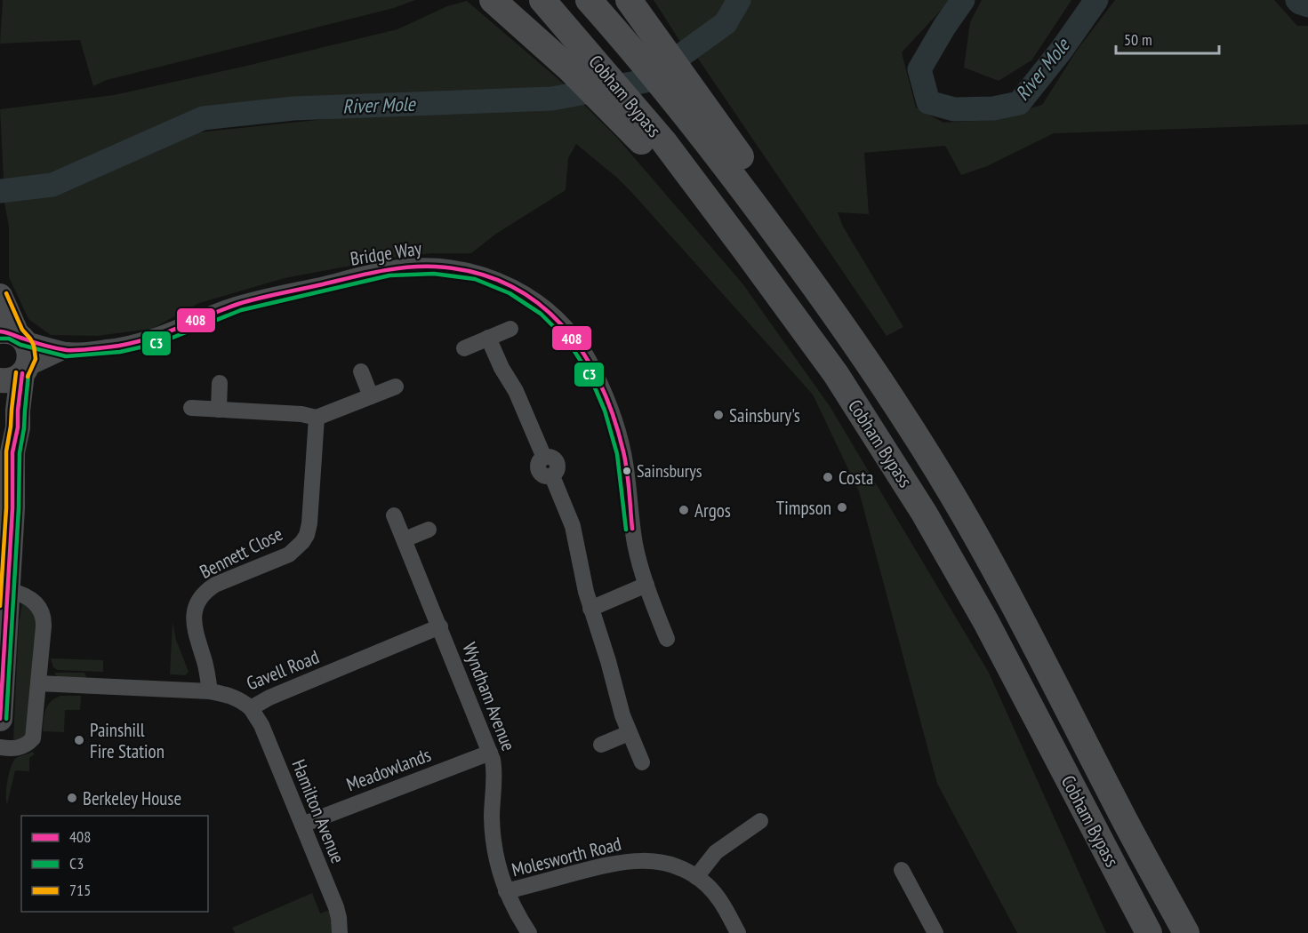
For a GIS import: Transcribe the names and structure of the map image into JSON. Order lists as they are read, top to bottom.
{
  "streets": {
    "highway": ["Cobham Bypass"],
    "street": [
      "Bridge Way",
      "Bennett Close",
      "Gavell Road",
      "Wyndham Avenue",
      "Meadowlands",
      "Hamilton Avenue",
      "Molesworth Road"
    ]
  },
  "crossings": [
    ["Bennett Close", "Gavell Road"],
    ["Gavell Road", "Wyndham Avenue"],
    ["Gavell Road", "Hamilton Avenue"],
    ["Wyndham Avenue", "Meadowlands"],
    ["Wyndham Avenue", "Molesworth Road"],
    ["Meadowlands", "Hamilton Avenue"]
  ],
  "water": ["River Mole"],
  "places": [
    "Sainsbury's",
    "Sainsburys",
    "Costa",
    "Timpson",
    "Argos",
    "Painshill Fire Station",
    "Berkeley House"
  ],
  "lines": ["transit line 408", "transit line C3", "transit line 715"],
  "legend": ["408", "C3", "715"],
  "scale_bar": "50 m"
}
